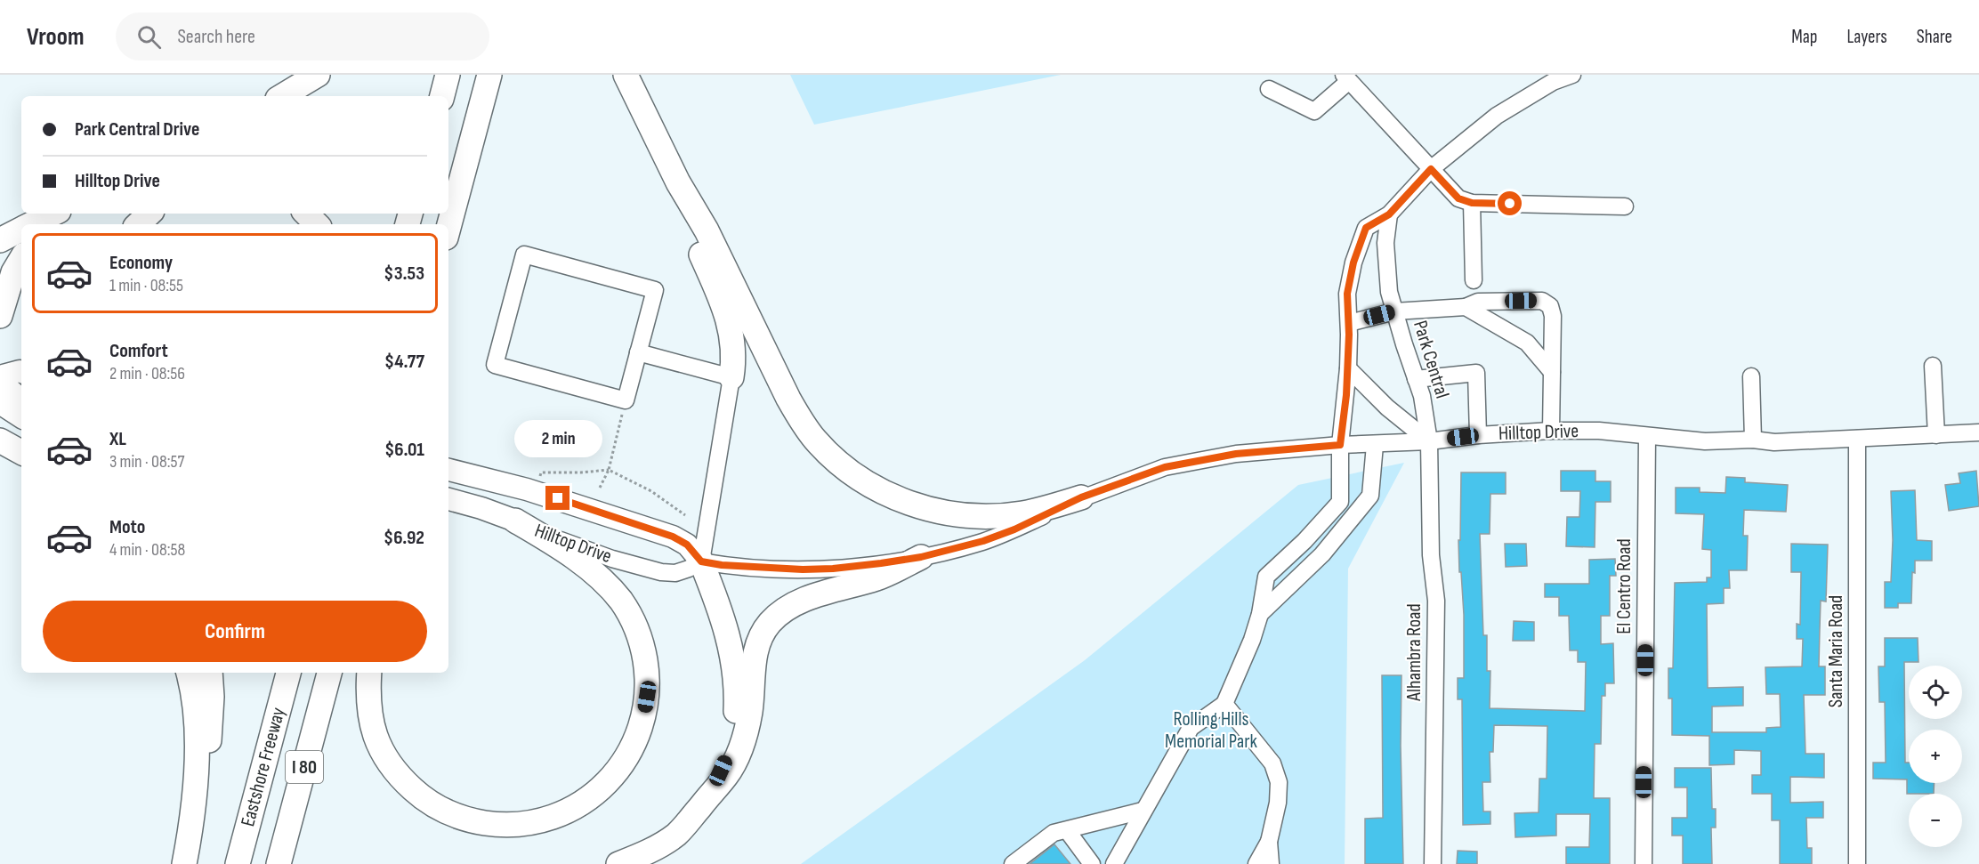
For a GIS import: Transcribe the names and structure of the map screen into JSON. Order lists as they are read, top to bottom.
{
  "streets": {
    "highway": ["Eastshore Freeway", "I 80"],
    "main road": ["Hilltop Drive"],
    "street": [
      "Park Central",
      "El Centro Road",
      "Santa Maria Road",
      "Alhambra Road"
    ]
  },
  "crossings": [
    ["Park Central", "Hilltop Drive"],
    ["Park Central", "Alhambra Road"],
    ["Hilltop Drive", "El Centro Road"],
    ["Hilltop Drive", "Santa Maria Road"],
    ["Hilltop Drive", "Alhambra Road"]
  ],
  "parks": ["Rolling Hills Memorial Park"],
  "page": {
    "header": "Vroom",
    "search": "Search here",
    "nav": ["Map", "Layers", "Share"],
    "banner": ["Park Central Drive", "Hilltop Drive"],
    "list": [
      {
        "name": "Economy",
        "note": "1 min · 08:55",
        "value": "$3.53"
      },
      {
        "name": "Comfort",
        "note": "2 min · 08:56",
        "value": "$4.77"
      },
      {
        "name": "XL",
        "note": "3 min · 08:57",
        "value": "$6.01"
      },
      {
        "name": "Moto",
        "note": "4 min · 08:58",
        "value": "$6.92"
      }
    ],
    "bubble": "2 min",
    "buttons": "Confirm",
    "map_buttons": ["+", "−"]
  }
}
